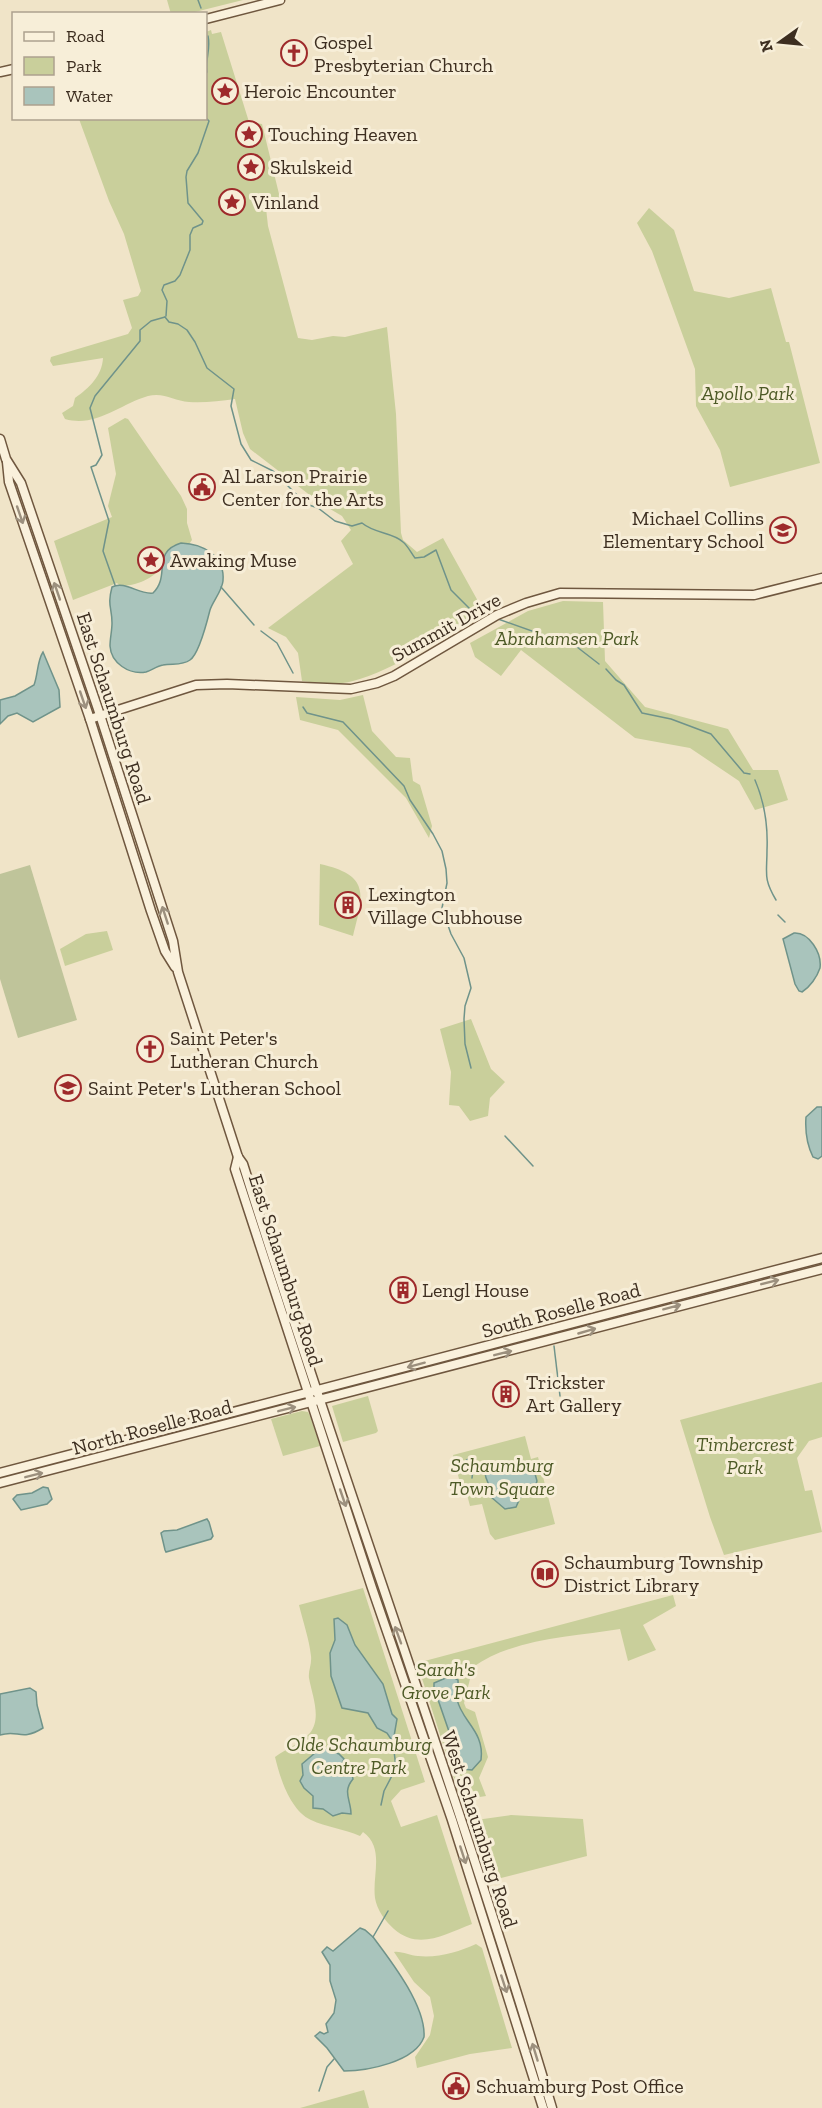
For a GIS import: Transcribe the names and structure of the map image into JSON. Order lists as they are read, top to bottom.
{
  "streets": {
    "main road": [
      "Summit Drive",
      "East Schaumburg Road",
      "South Roselle Road",
      "North Roselle Road",
      "West Schaumburg Road"
    ]
  },
  "crossings": [
    ["Summit Drive", "East Schaumburg Road"],
    ["East Schaumburg Road", "South Roselle Road"],
    ["East Schaumburg Road", "North Roselle Road"],
    ["East Schaumburg Road", "West Schaumburg Road"],
    ["South Roselle Road", "North Roselle Road"],
    ["South Roselle Road", "West Schaumburg Road"],
    ["North Roselle Road", "West Schaumburg Road"]
  ],
  "parks": [
    "Apollo Park",
    "Abrahamsen Park",
    "Timbercrest Park",
    "Schaumburg Town Square",
    "Sarah's Grove Park",
    "Olde Schaumburg Centre Park"
  ],
  "places": {
    "church": ["Gospel Presbyterian Church", "Saint Peter's Lutheran Church"],
    "place": [
      "Heroic Encounter",
      "Touching Heaven",
      "Skulskeid",
      "Vinland",
      "Awaking Muse"
    ],
    "public building": ["Al Larson Prairie Center for the Arts", "Schuamburg Post Office"],
    "school or university": ["Michael Collins Elementary School", "Saint Peter's Lutheran School"],
    "building": ["Lexington Village Clubhouse", "Lengl House", "Trickster Art Gallery"],
    "library": ["Schaumburg Township District Library"]
  },
  "legend": ["Road", "Park", "Water"],
  "north": "left"
}
